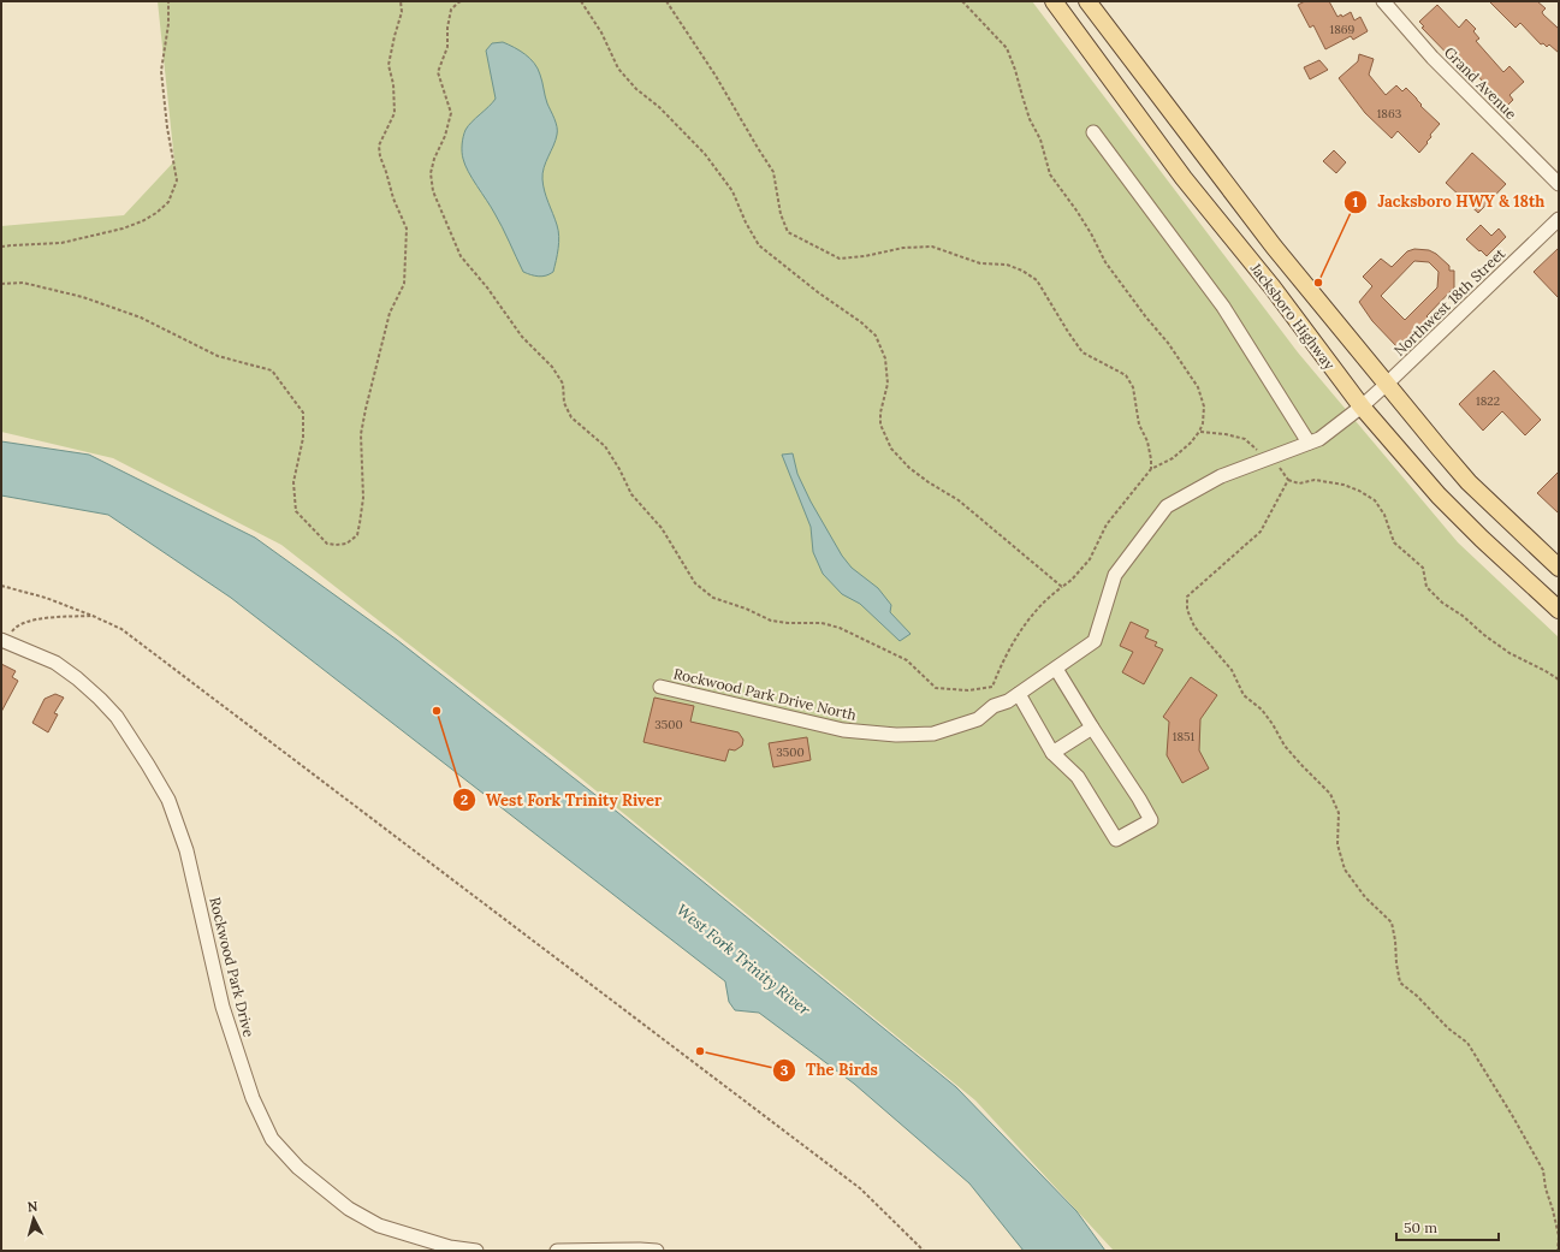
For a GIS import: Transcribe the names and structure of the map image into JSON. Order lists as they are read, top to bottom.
{
  "streets": {
    "main road": ["Jacksboro Highway"],
    "street": [
      "Grand Avenue",
      "Northwest 18th Street",
      "Rockwood Park Drive North",
      "Rockwood Park Drive"
    ]
  },
  "crossings": [
    ["Northwest 18th Street", "Jacksboro Highway"],
    ["Northwest 18th Street", "Rockwood Park Drive North"],
    ["Jacksboro Highway", "Rockwood Park Drive North"]
  ],
  "water": ["West Fork Trinity River"],
  "places": ["Jacksboro HWY & 18th", "West Fork Trinity River", "The Birds"],
  "house_numbers": [
    "1869",
    "1863",
    "1822",
    "3500",
    "1851",
    "3500"
  ],
  "scale_bar": "50 m",
  "north": "top"
}
